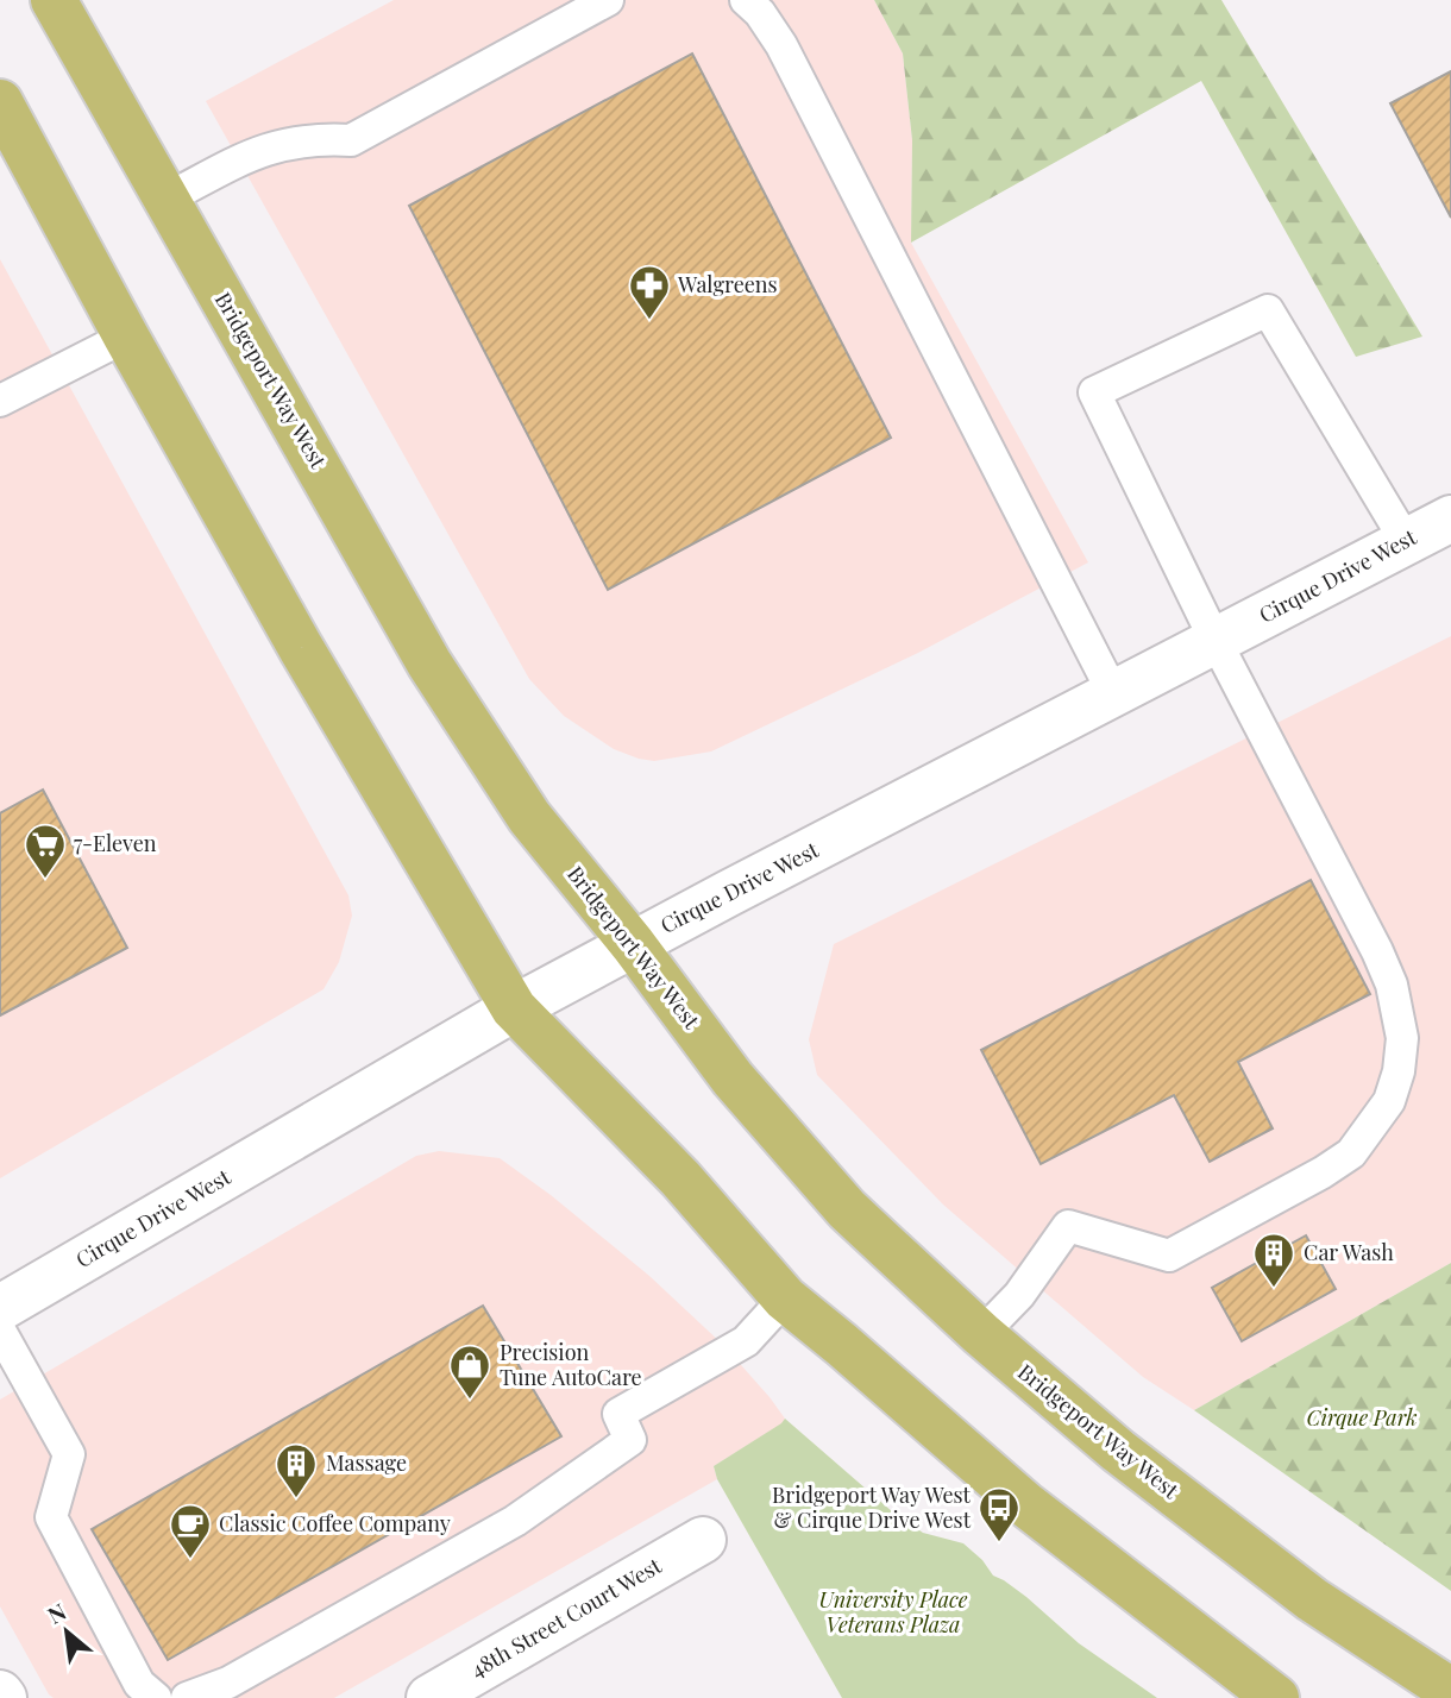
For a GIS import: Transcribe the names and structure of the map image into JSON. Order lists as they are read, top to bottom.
{
  "streets": {
    "main road": ["Bridgeport Way West", "Cirque Drive West", "48th Street Court West"]
  },
  "crossings": [
    ["Bridgeport Way West", "Cirque Drive West"]
  ],
  "parks": ["Cirque Park", "University Place Veterans Plaza"],
  "places": {
    "pharmacy": ["Walgreens"],
    "supermarket": ["7-Eleven"],
    "building": ["Car Wash", "Massage"],
    "shop": ["Precision Tune AutoCare"],
    "bus stop": ["Bridgeport Way West & Cirque Drive West"],
    "cafe": ["Classic Coffee Company"]
  },
  "north": "top left"
}
